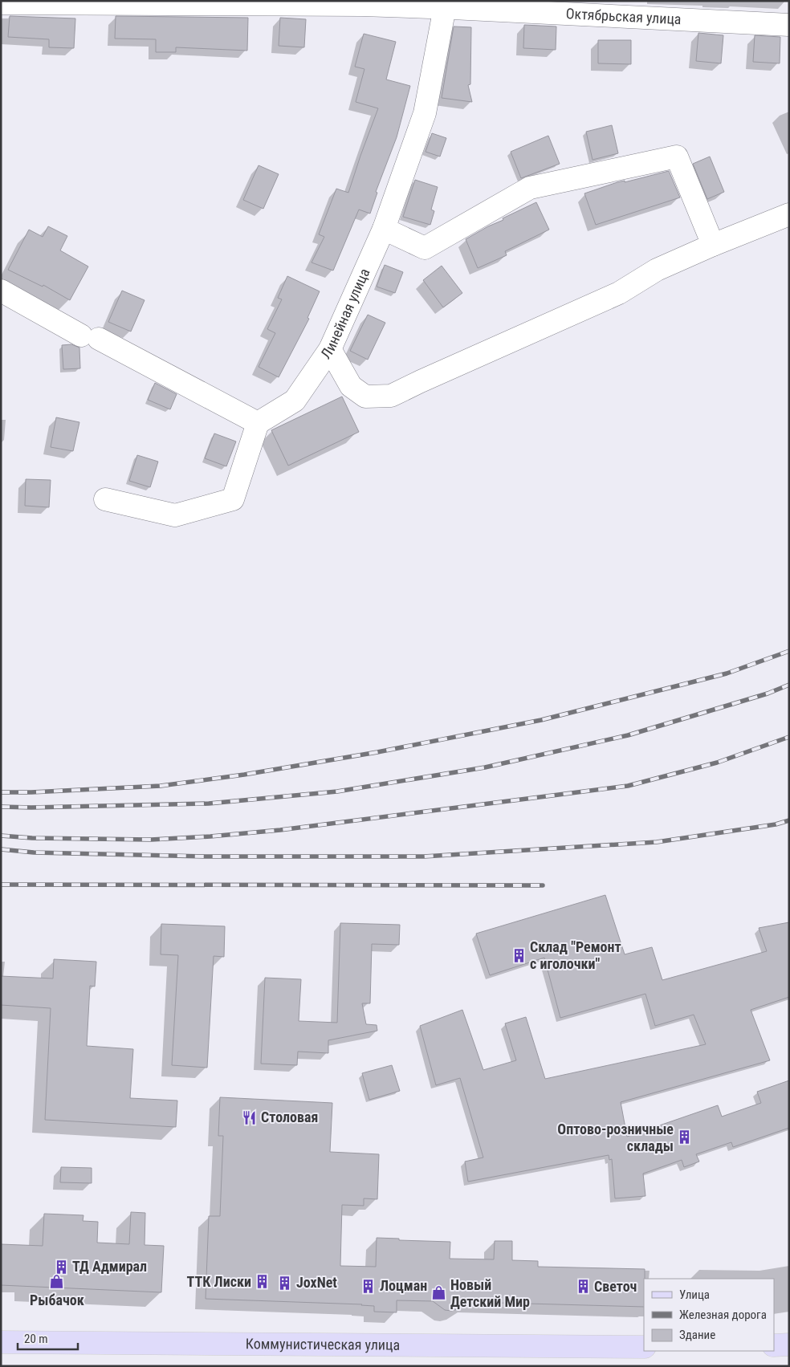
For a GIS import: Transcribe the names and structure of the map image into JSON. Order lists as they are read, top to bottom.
{
  "streets": {
    "main road": ["Коммунистическая улица"],
    "street": ["Октябрьская улица", "Линейная улица"]
  },
  "crossings": [
    ["Октябрьская улица", "Линейная улица"]
  ],
  "places": {
    "building": [
      "Склад \"Ремонт с иголочки\"",
      "Оптово-розничные склады",
      "ТД Адмирал",
      "ТТК Лиски",
      "JoxNet",
      "Лоцман",
      "Светоч"
    ],
    "restaurant": ["Столовая"],
    "shop": ["Рыбачок", "Новый Детский Мир"]
  },
  "legend": ["Улица", "Железная дорога", "Здание"],
  "scale_bar": "20 m"
}
